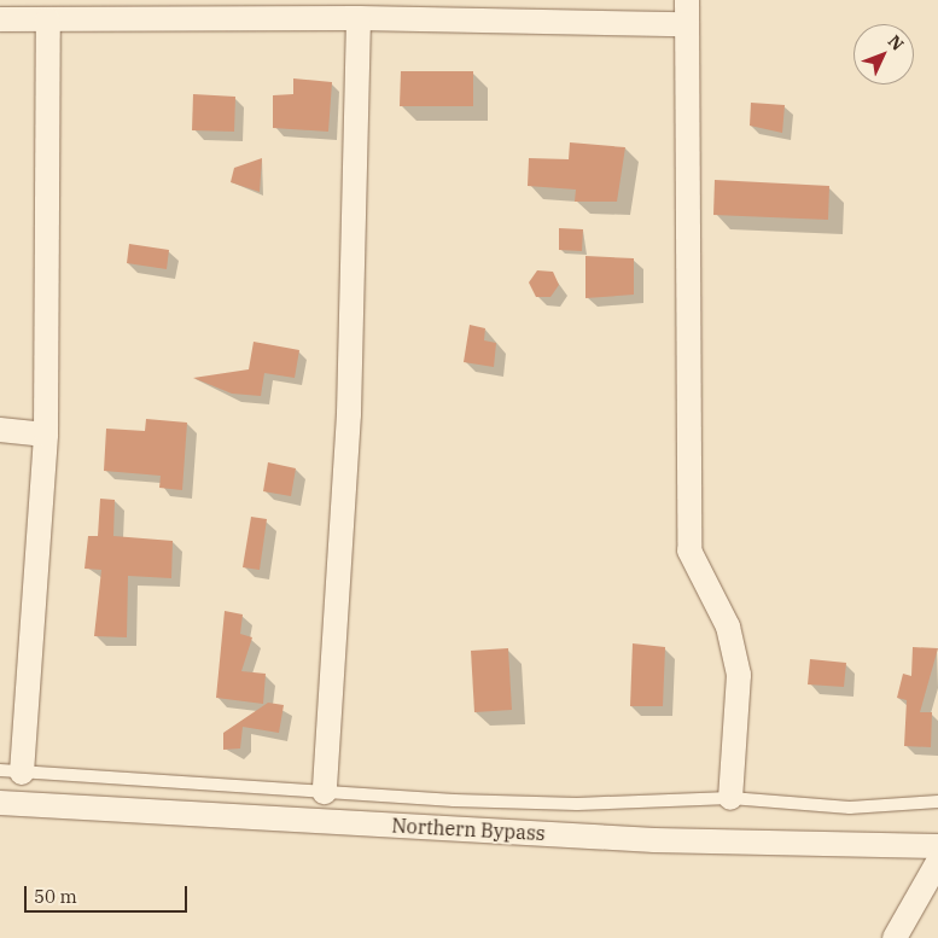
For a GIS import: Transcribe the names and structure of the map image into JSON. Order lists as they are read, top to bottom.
{
  "streets": {
    "street": ["Northern Bypass"]
  },
  "scale_bar": "50 m",
  "north": "top right"
}
